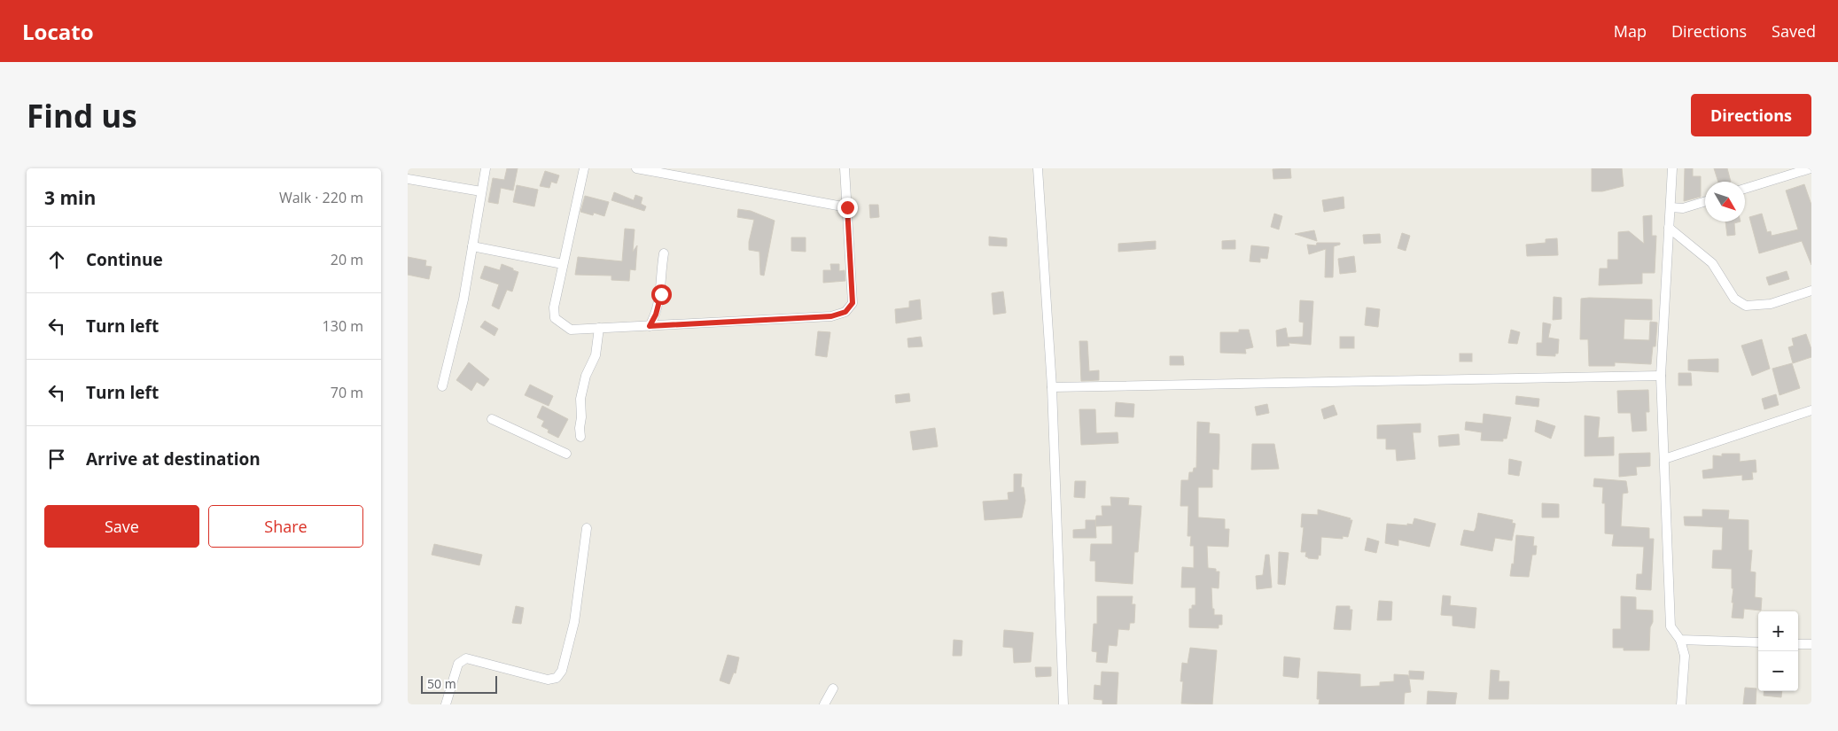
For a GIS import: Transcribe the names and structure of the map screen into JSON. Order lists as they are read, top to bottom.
{
  "scale_bar": "50 m",
  "north": "bottom right",
  "page": {
    "header": "Locato",
    "nav": ["Map", "Directions", "Saved"],
    "buttons": [
      "Directions",
      ["Save", "Share"]
    ],
    "title": "Find us",
    "heading": ["3 min", "Walk · 220 m"],
    "list": [
      ["Continue", "20 m"],
      ["Turn left", "130 m"],
      ["Turn left", "70 m"],
      "Arrive at destination"
    ],
    "map_buttons": ["+", "−"],
    "scale": "50 m"
  }
}
